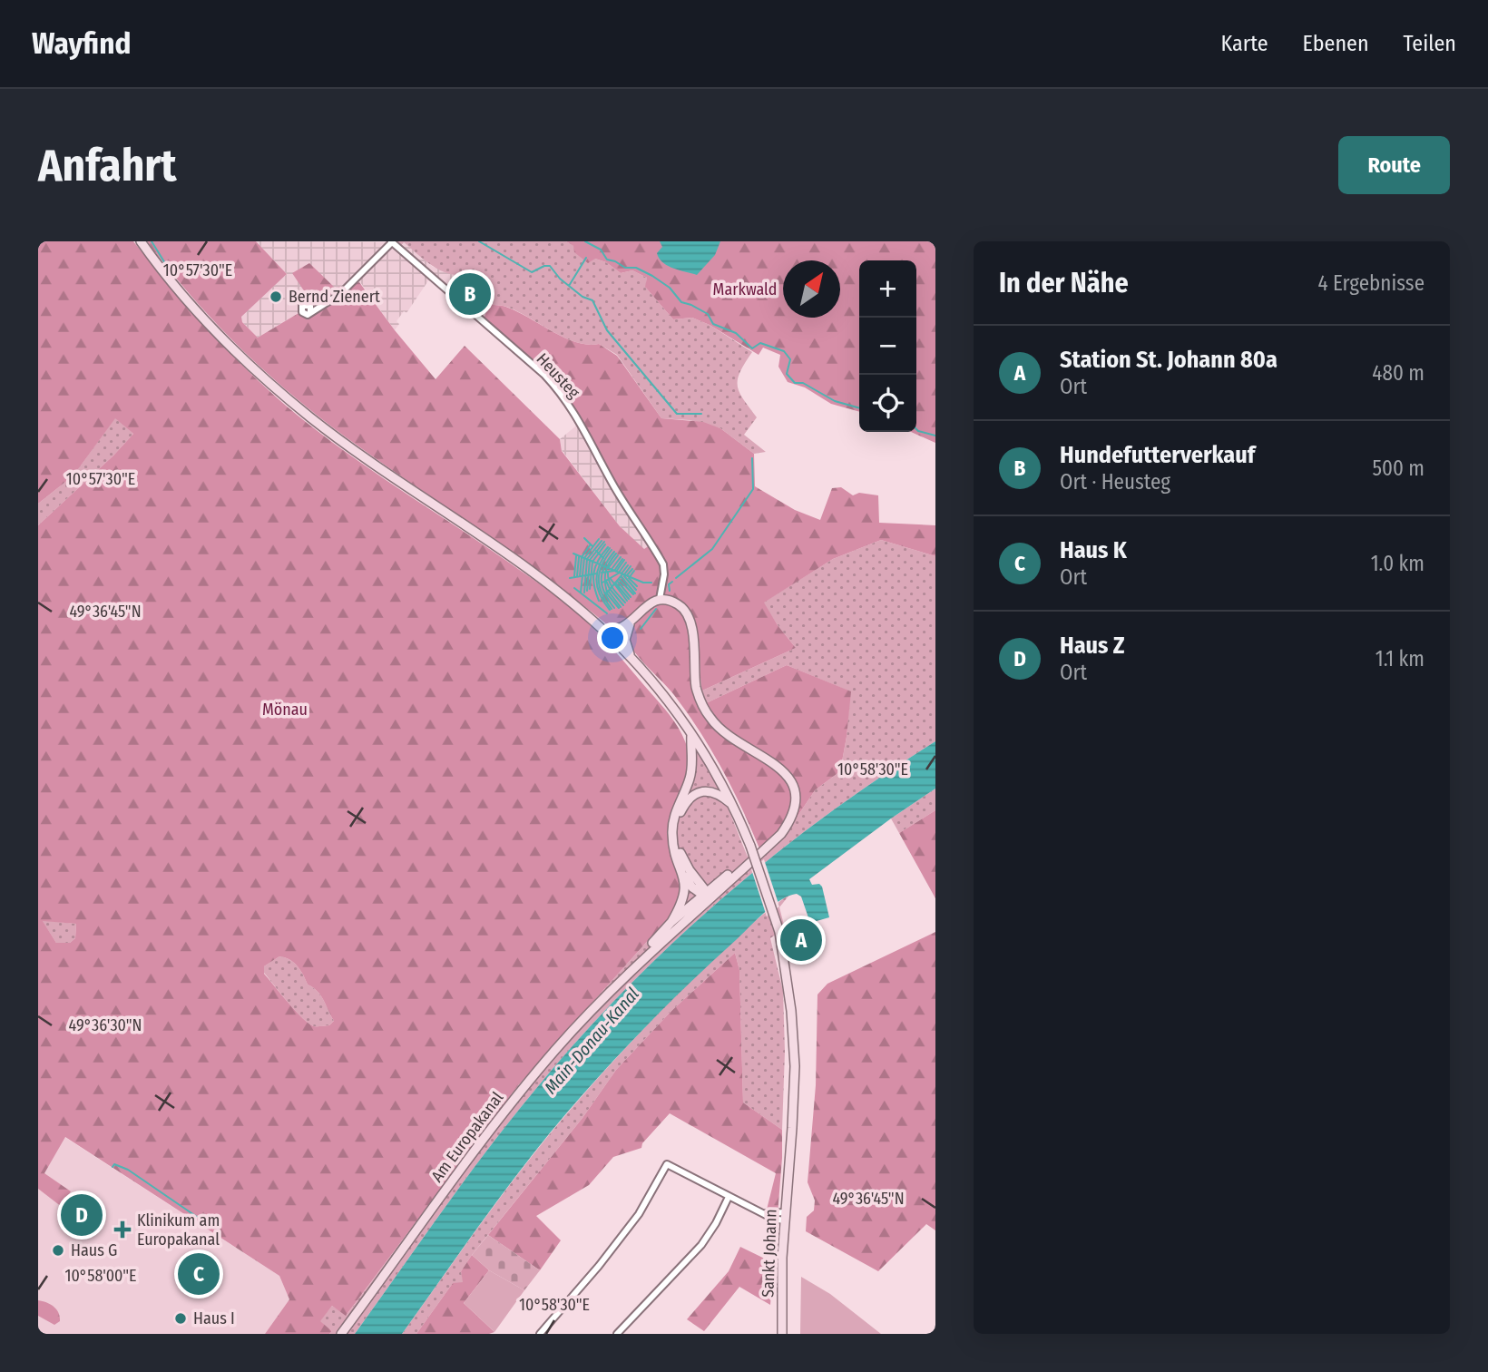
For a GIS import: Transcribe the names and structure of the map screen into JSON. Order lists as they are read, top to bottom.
{
  "streets": {
    "main road": ["Am Europakanal", "Sankt Johann"],
    "street": ["Heusteg"]
  },
  "crossings": [
    ["Heusteg", "Am Europakanal"]
  ],
  "water": ["Main-Donau-Kanal"],
  "parks": ["Markwald", "Mönau"],
  "places": {
    "other": ["Bernd Zienert", "Haus G", "Haus I"],
    "health": ["Klinikum am Europakanal"]
  },
  "north": "top right",
  "page": {
    "header": "Wayfind",
    "nav": ["Karte", "Ebenen", "Teilen"],
    "buttons": "Route",
    "title": "Anfahrt",
    "heading": ["In der Nähe", "4 Ergebnisse"],
    "map_buttons": ["+", "−"],
    "pins": [
      "B",
      "A",
      "D",
      "C"
    ],
    "list": [
      {
        "mark": "A",
        "name": "Station St. Johann 80a",
        "note": "Ort",
        "value": "480 m"
      },
      {
        "mark": "B",
        "name": "Hundefutterverkauf",
        "note": "Ort · Heusteg",
        "value": "500 m"
      },
      {
        "mark": "C",
        "name": "Haus K",
        "note": "Ort",
        "value": "1.0 km"
      },
      {
        "mark": "D",
        "name": "Haus Z",
        "note": "Ort",
        "value": "1.1 km"
      }
    ]
  },
  "coordinates": [
    "10°57'30\"E",
    "49°36'45\"N",
    "10°58'30\"E",
    "49°36'30\"N",
    "10°58'00\"E"
  ]
}
